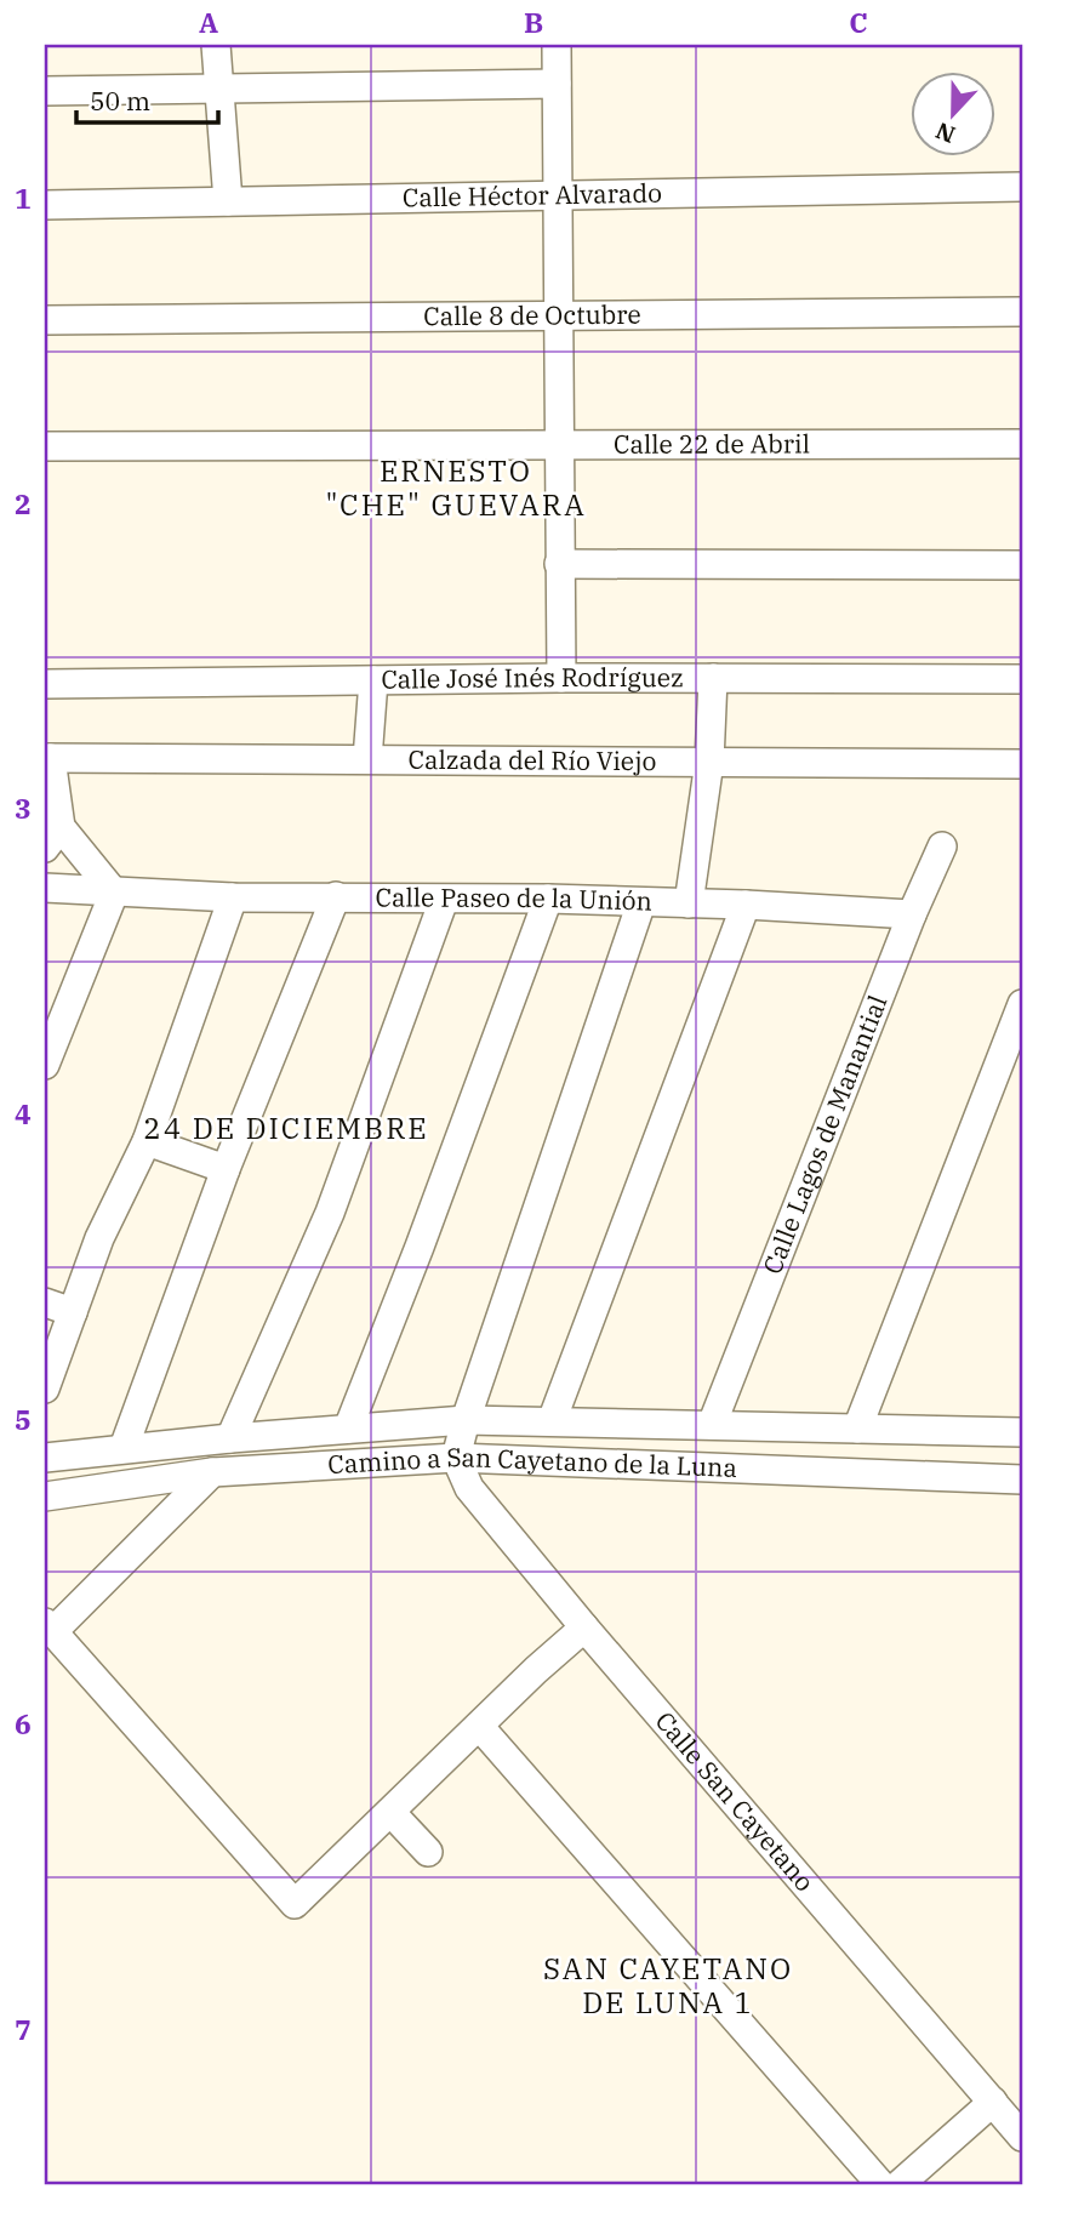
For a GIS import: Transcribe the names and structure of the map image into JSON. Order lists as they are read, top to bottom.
{
  "streets": {
    "street": [
      "Calle Héctor Alvarado",
      "Calle 8 de Octubre",
      "Calle 22 de Abril",
      "Calle José Inés Rodríguez",
      "Calzada del Río Viejo",
      "Calle Paseo de la Unión",
      "Calle Lagos de Manantial",
      "Camino a San Cayetano de la Luna",
      "Calle San Cayetano"
    ]
  },
  "crossings": [
    ["Calle Paseo de la Unión", "Calle Lagos de Manantial"],
    ["Calle Lagos de Manantial", "Camino a San Cayetano de la Luna"],
    ["Camino a San Cayetano de la Luna", "Calle San Cayetano"]
  ],
  "districts": ["ERNESTO \"CHE\" GUEVARA", "24 DE DICIEMBRE", "SAN CAYETANO DE LUNA 1"],
  "scale_bar": "50 m",
  "north": "bottom",
  "grid": {
    "columns": ["A", "B", "C"],
    "rows": [
      "1",
      "2",
      "3",
      "4",
      "5",
      "6",
      "7"
    ]
  }
}
